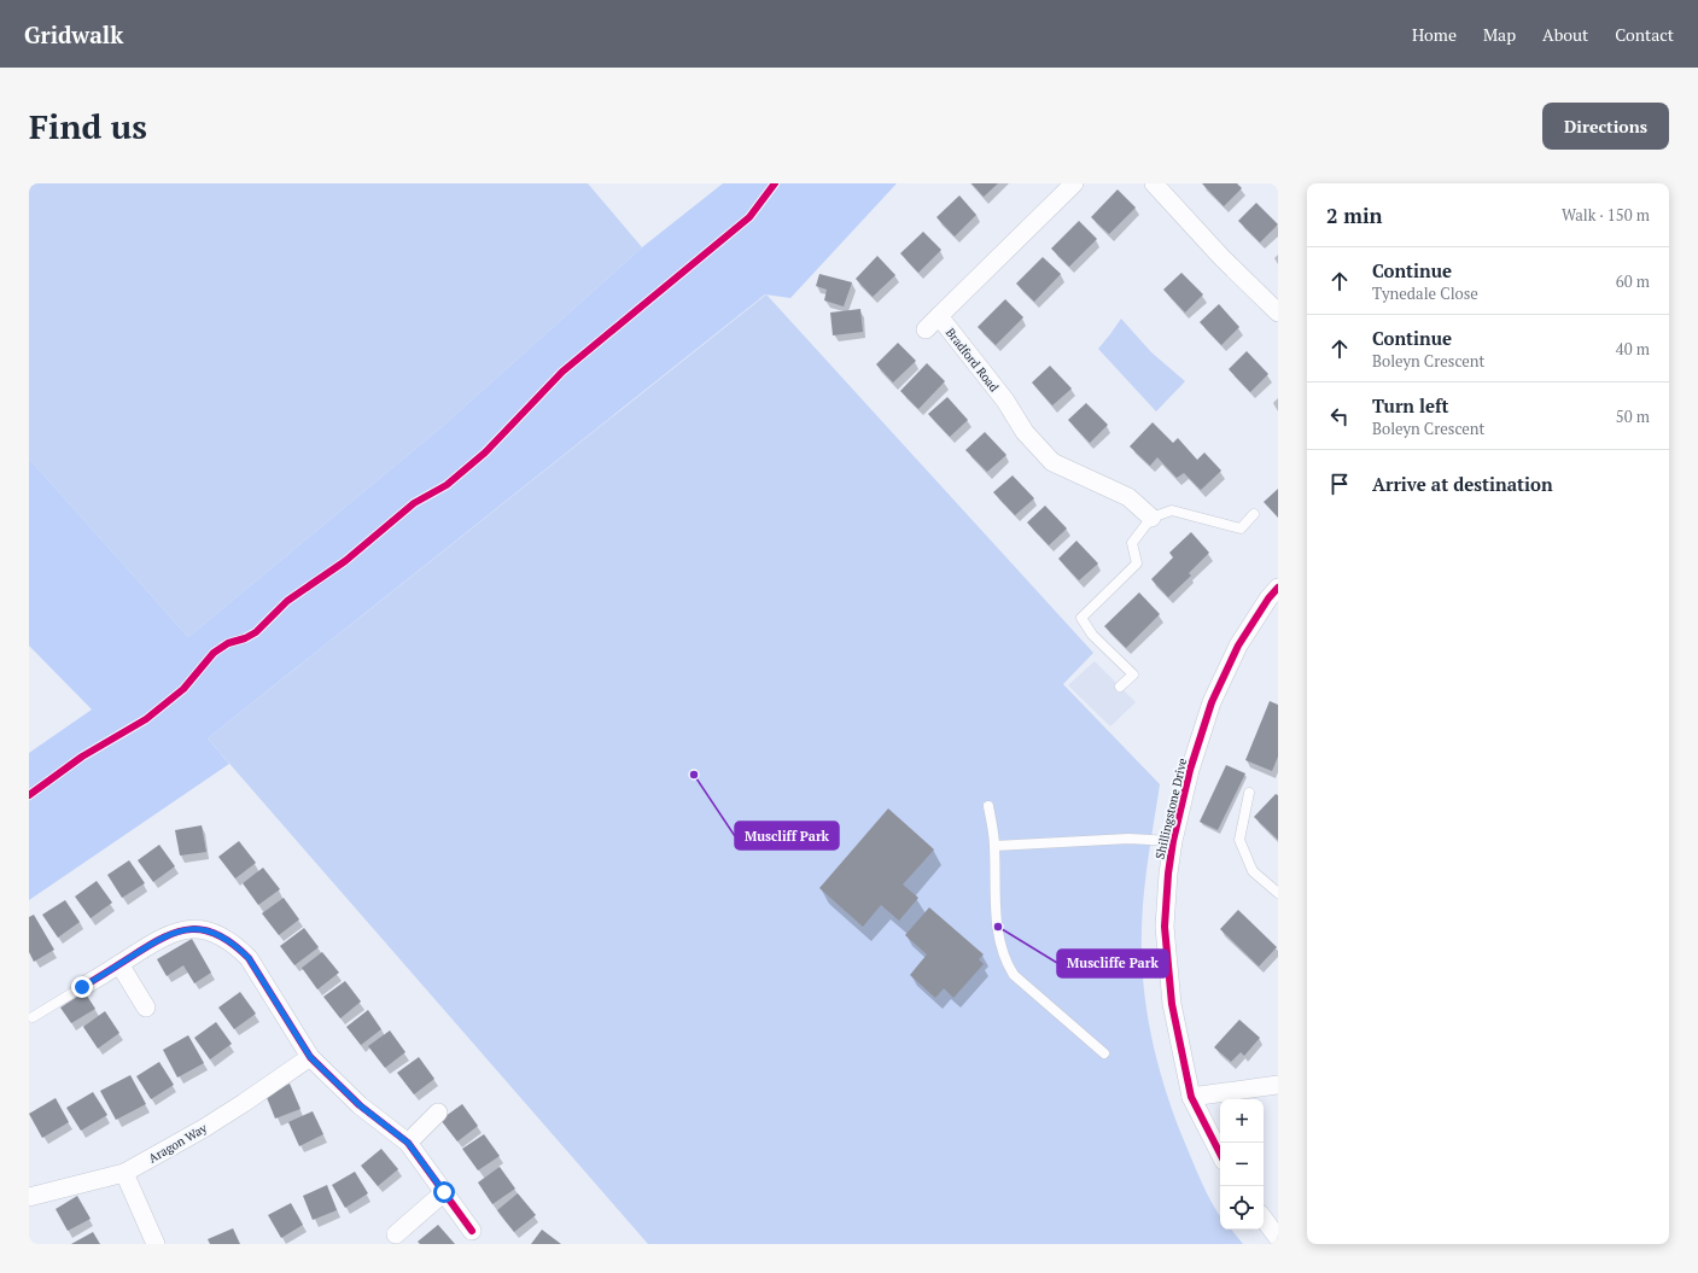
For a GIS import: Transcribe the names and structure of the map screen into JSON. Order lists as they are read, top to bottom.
{
  "streets": {
    "street": ["Bradford Road", "Shillingstone Drive", "Aragon Way"]
  },
  "places": ["Muscliff Park", "Muscliffe Park"],
  "page": {
    "header": "Gridwalk",
    "nav": [
      "Home",
      "Map",
      "About",
      "Contact"
    ],
    "buttons": "Directions",
    "title": "Find us",
    "heading": ["2 min", "Walk · 150 m"],
    "list": [
      ["Continue", "Tynedale Close", "60 m"],
      ["Continue", "Boleyn Crescent", "40 m"],
      ["Turn left", "Boleyn Crescent", "50 m"],
      "Arrive at destination"
    ],
    "map_buttons": ["+", "−"]
  }
}
